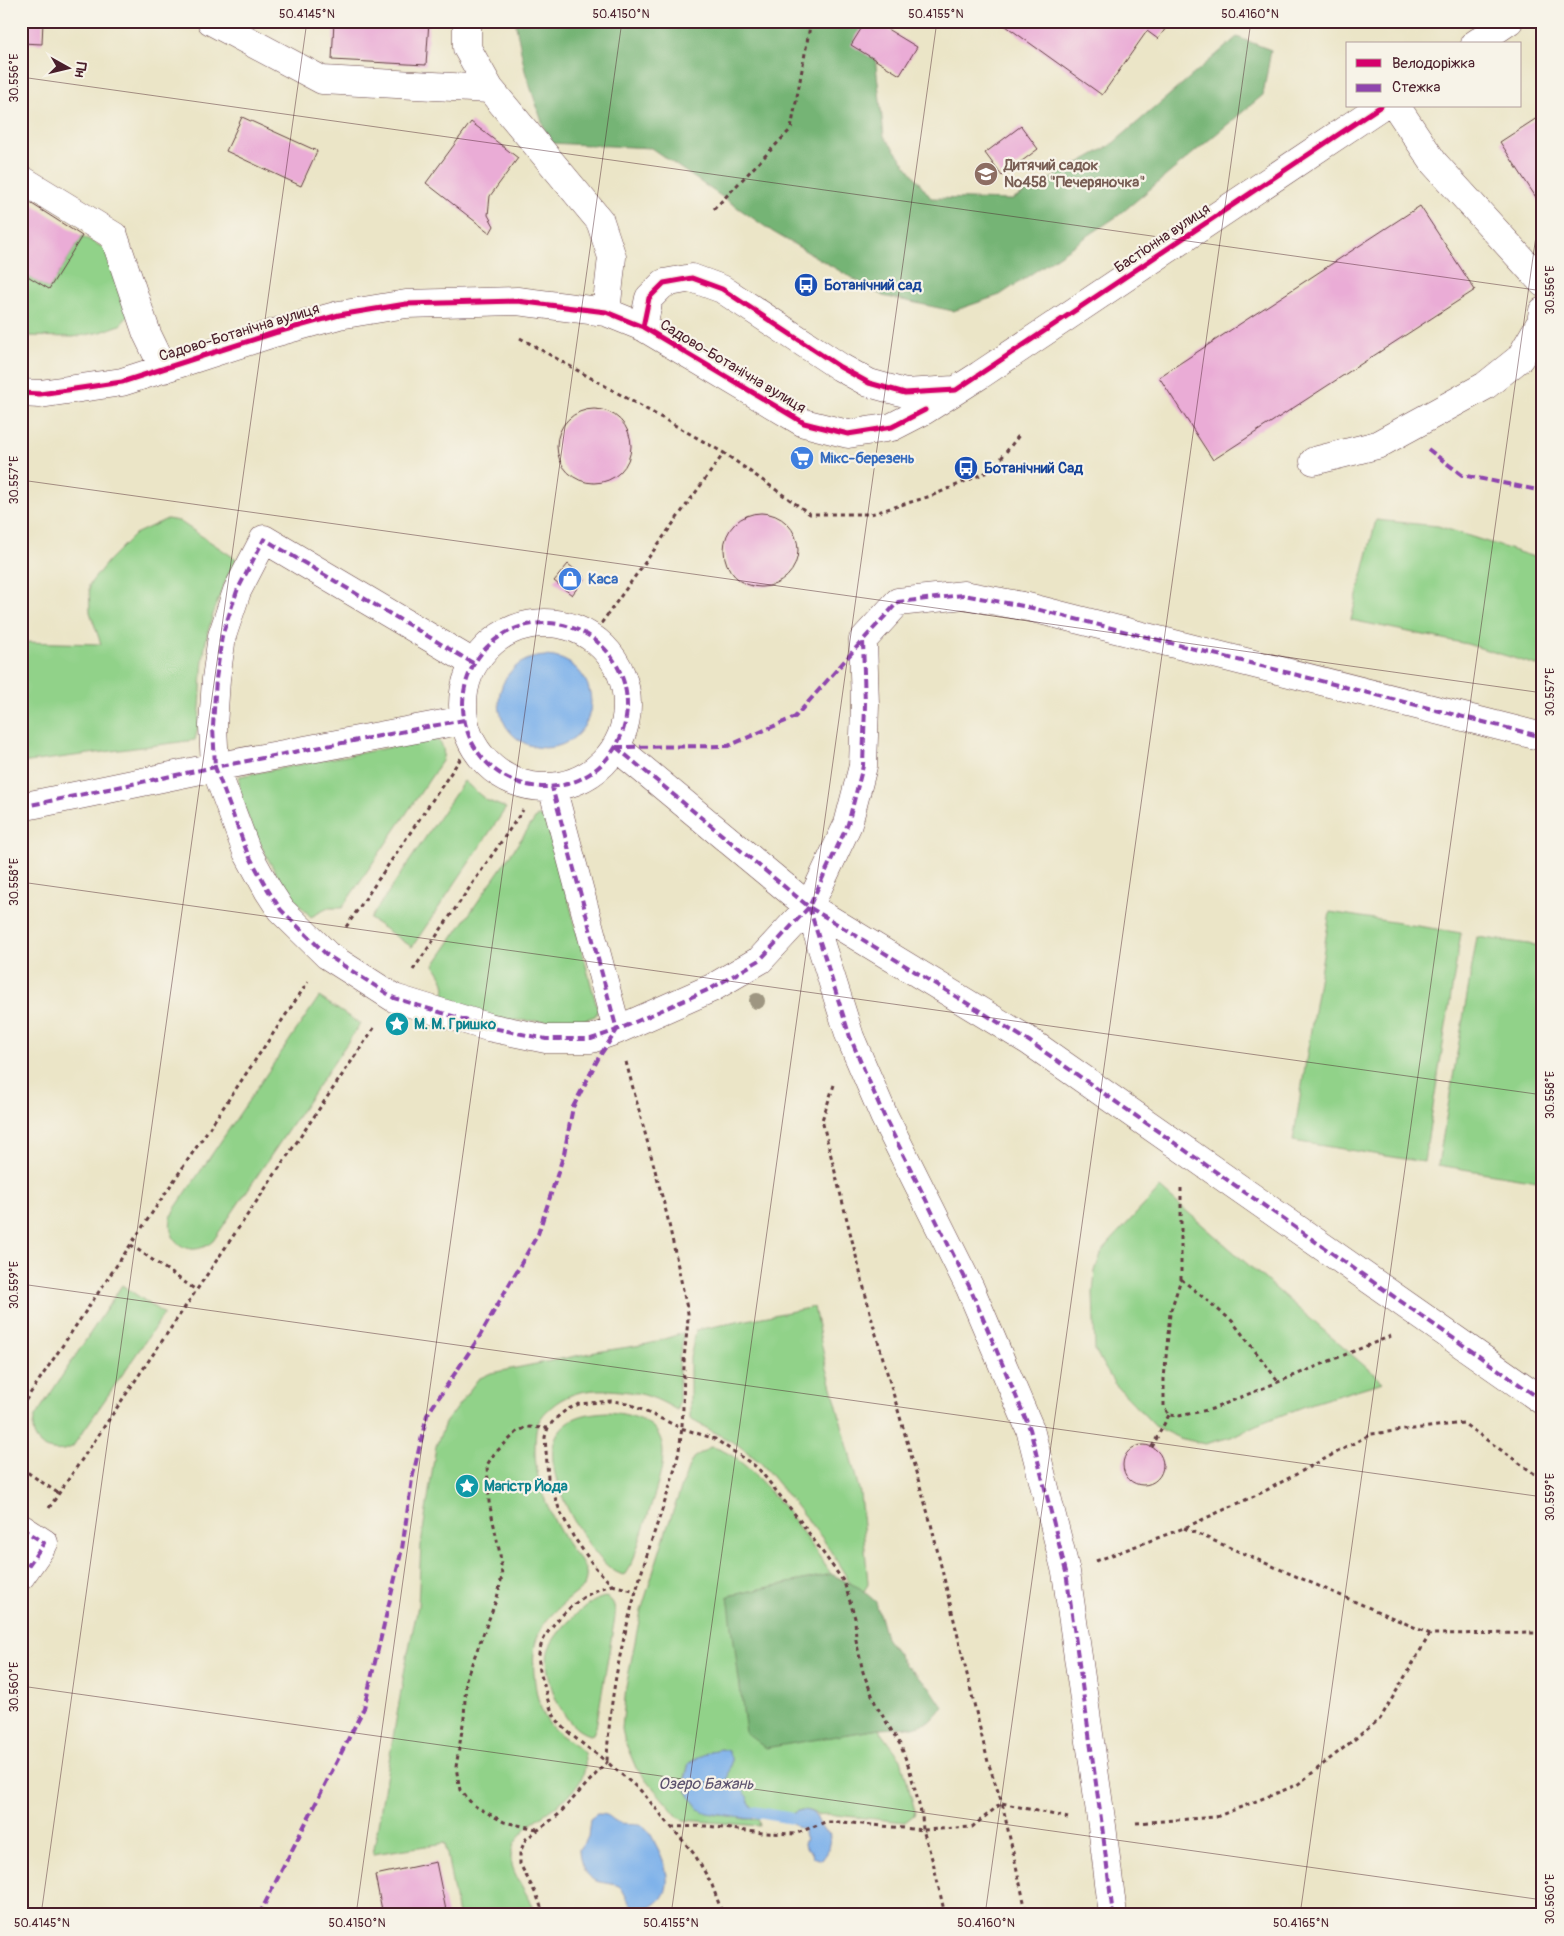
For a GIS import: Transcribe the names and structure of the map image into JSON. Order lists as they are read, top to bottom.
{
  "streets": {
    "street": ["Бастіонна вулиця", "Садово-Ботанічна вулиця"]
  },
  "crossings": [
    ["Бастіонна вулиця", "Садово-Ботанічна вулиця"]
  ],
  "water": ["Озеро Бажань"],
  "places": {
    "school or university": ["Дитячий садок №458 \"Печеряночка\""],
    "bus stop": ["Ботанічний сад", "Ботанічний Сад"],
    "supermarket": ["Мікс-березень"],
    "shop": ["Каса"],
    "place": ["М. М. Гришко", "Магістр Йода"]
  },
  "legend": ["Велодоріжка", "Стежка"],
  "north": "right",
  "coordinates": [
    "50.4145°N",
    "50.4150°N",
    "50.4155°N",
    "50.4160°N",
    "30.556°E",
    "30.557°E",
    "30.558°E",
    "30.559°E",
    "30.560°E",
    "50.4165°N"
  ]
}
